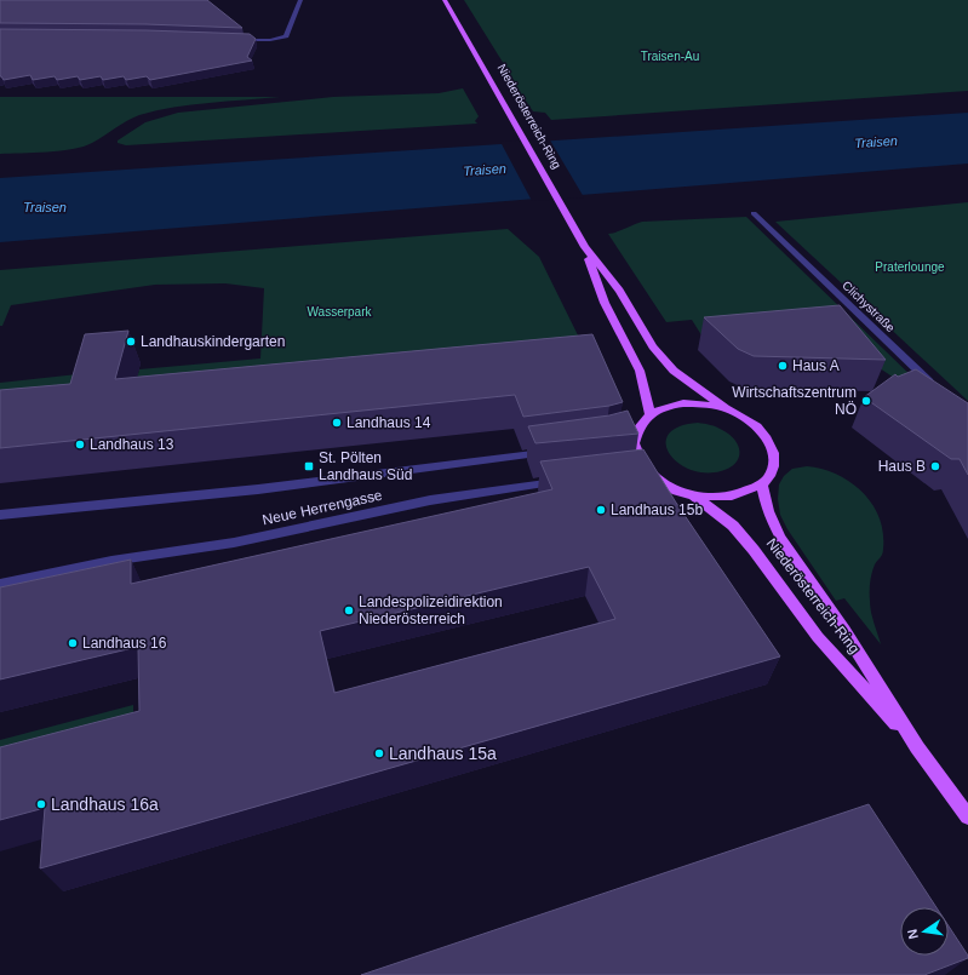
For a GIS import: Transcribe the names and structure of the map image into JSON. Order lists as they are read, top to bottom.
{
  "streets": {
    "main road": ["Niederösterreich-Ring"],
    "street": ["Clichystraße", "Neue Herrengasse"]
  },
  "water": ["Traisen"],
  "parks": ["Traisen-Au", "Praterlounge", "Wasserpark"],
  "places": {
    "other": [
      "Landhauskindergarten",
      "Haus A",
      "Wirtschaftszentrum NÖ",
      "Landhaus 14",
      "Landhaus 13",
      "Haus B",
      "Landhaus 15b",
      "Landespolizeidirektion Niederösterreich",
      "Landhaus 16",
      "Landhaus 15a",
      "Landhaus 16a"
    ],
    "transit": ["St. Pölten Landhaus Süd"]
  },
  "north": "left"
}
